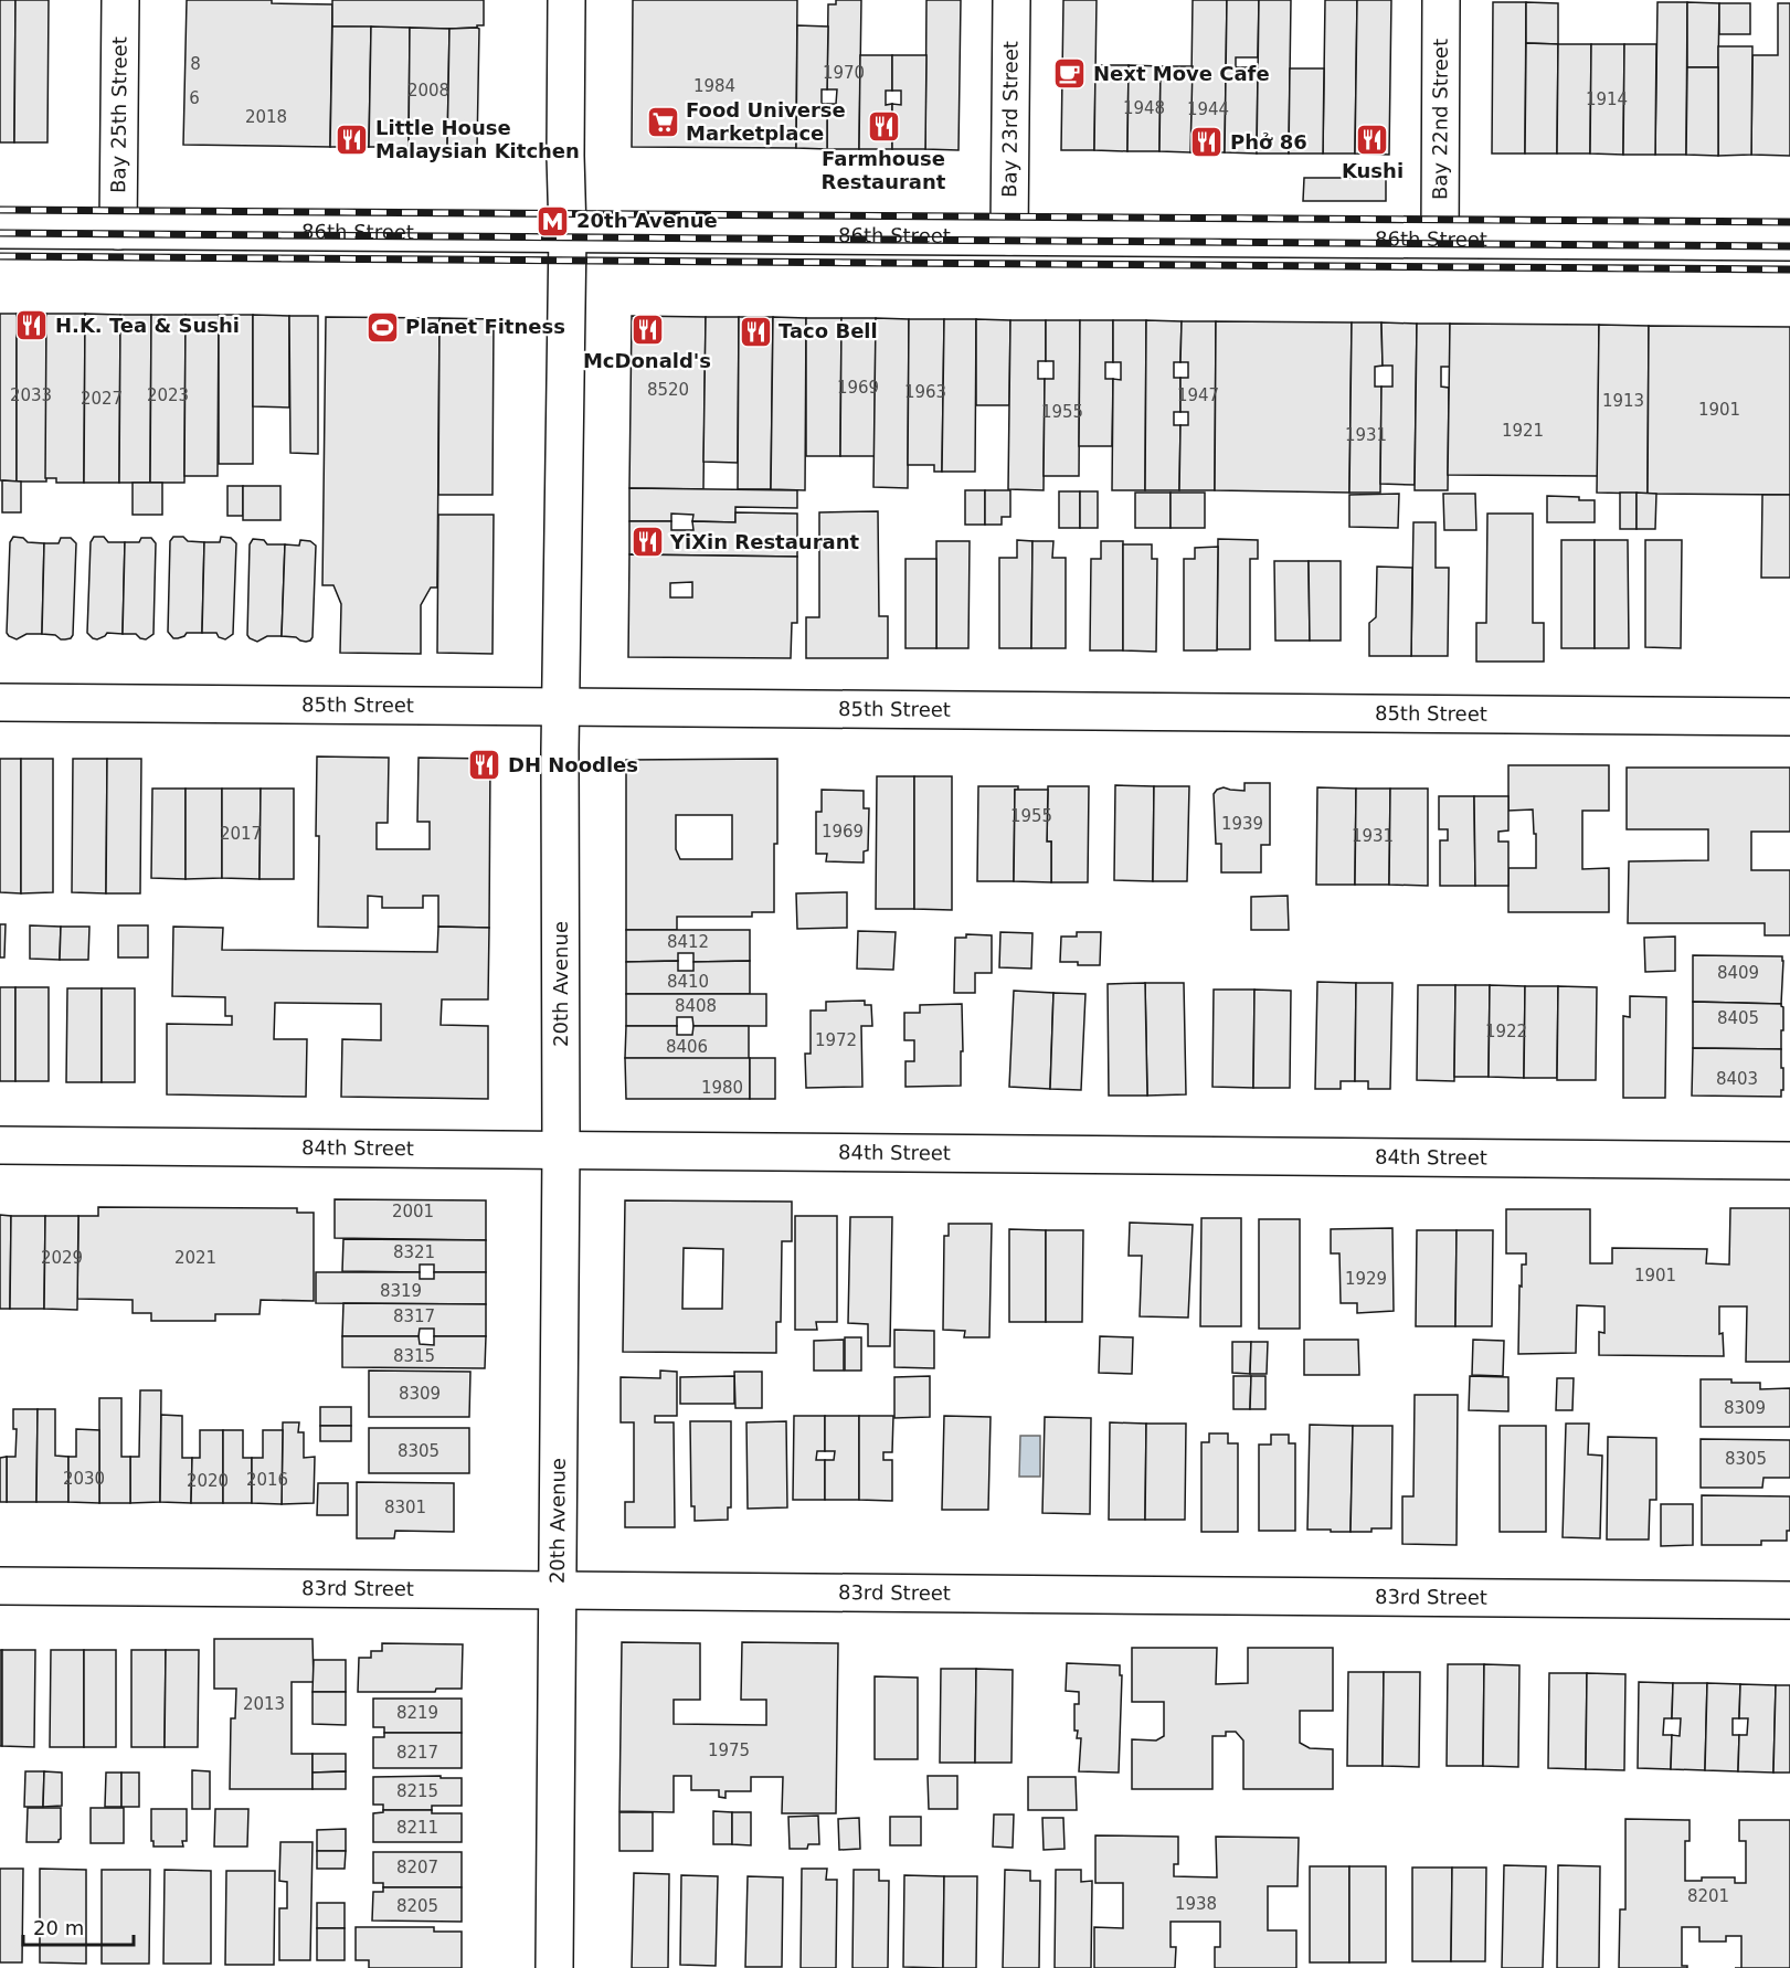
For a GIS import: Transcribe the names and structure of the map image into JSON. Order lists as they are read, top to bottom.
{
  "streets": {
    "street": [
      "Bay 25th Street",
      "Bay 23rd Street",
      "Bay 22nd Street",
      "86th Street",
      "85th Street",
      "20th Avenue",
      "84th Street",
      "83rd Street"
    ]
  },
  "crossings": [
    ["Bay 25th Street", "86th Street"],
    ["Bay 23rd Street", "86th Street"],
    ["Bay 22nd Street", "86th Street"],
    ["86th Street", "20th Avenue"],
    ["85th Street", "20th Avenue"],
    ["20th Avenue", "84th Street"],
    ["20th Avenue", "83rd Street"]
  ],
  "places": {
    "cafe": ["Next Move Cafe"],
    "supermarket": ["Food Universe Marketplace"],
    "restaurant": [
      "Farmhouse Restaurant",
      "Little House Malaysian Kitchen",
      "Kushi",
      "Phở 86",
      "H.K. Tea & Sushi",
      "McDonald's",
      "Taco Bell",
      "YiXin Restaurant",
      "DH Noodles"
    ],
    "metro station": ["20th Avenue"],
    "sports": ["Planet Fitness"]
  },
  "house_numbers": [
    "8",
    "1970",
    "1984",
    "2008",
    "6",
    "1914",
    "1948",
    "1944",
    "2018",
    "1969",
    "8520",
    "1963",
    "2033",
    "2023",
    "1947",
    "2027",
    "1913",
    "1901",
    "1955",
    "1921",
    "1931",
    "1955",
    "1939",
    "1969",
    "2017",
    "1931",
    "8412",
    "8409",
    "8410",
    "8408",
    "8405",
    "1922",
    "1972",
    "8406",
    "8403",
    "1980",
    "2001",
    "8321",
    "2029",
    "2021",
    "1901",
    "1929",
    "8319",
    "8317",
    "8315",
    "8309",
    "8309",
    "8305",
    "8305",
    "2030",
    "2016",
    "2020",
    "8301",
    "2013",
    "8219",
    "1975",
    "8217",
    "8215",
    "8211",
    "8207",
    "8201",
    "1938",
    "8205"
  ],
  "scale_bar": "20 m"
}
